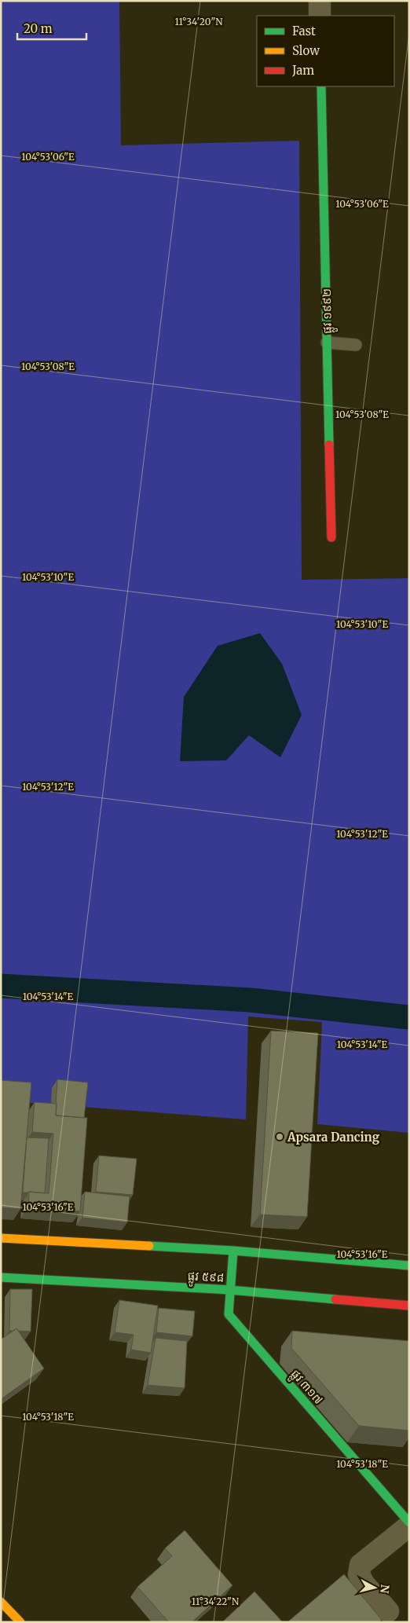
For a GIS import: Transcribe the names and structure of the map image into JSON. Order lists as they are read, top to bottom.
{
  "streets": {
    "street": ["ផ្លូវ ១៩៩២", "ផ្លូវ ៥៩៨", "ផ្លូវ ៣១៧"]
  },
  "crossings": [
    ["ផ្លូវ ៥៩៨", "ផ្លូវ ៣១៧"]
  ],
  "places": ["Apsara Dancing"],
  "legend": ["Fast", "Slow", "Jam"],
  "scale_bar": "20 m",
  "north": "right",
  "coordinates": [
    "11°34'20\"N",
    "104°53'06\"E",
    "104°53'08\"E",
    "104°53'10\"E",
    "104°53'12\"E",
    "104°53'14\"E",
    "104°53'16\"E",
    "104°53'18\"E",
    "11°34'22\"N"
  ]
}
